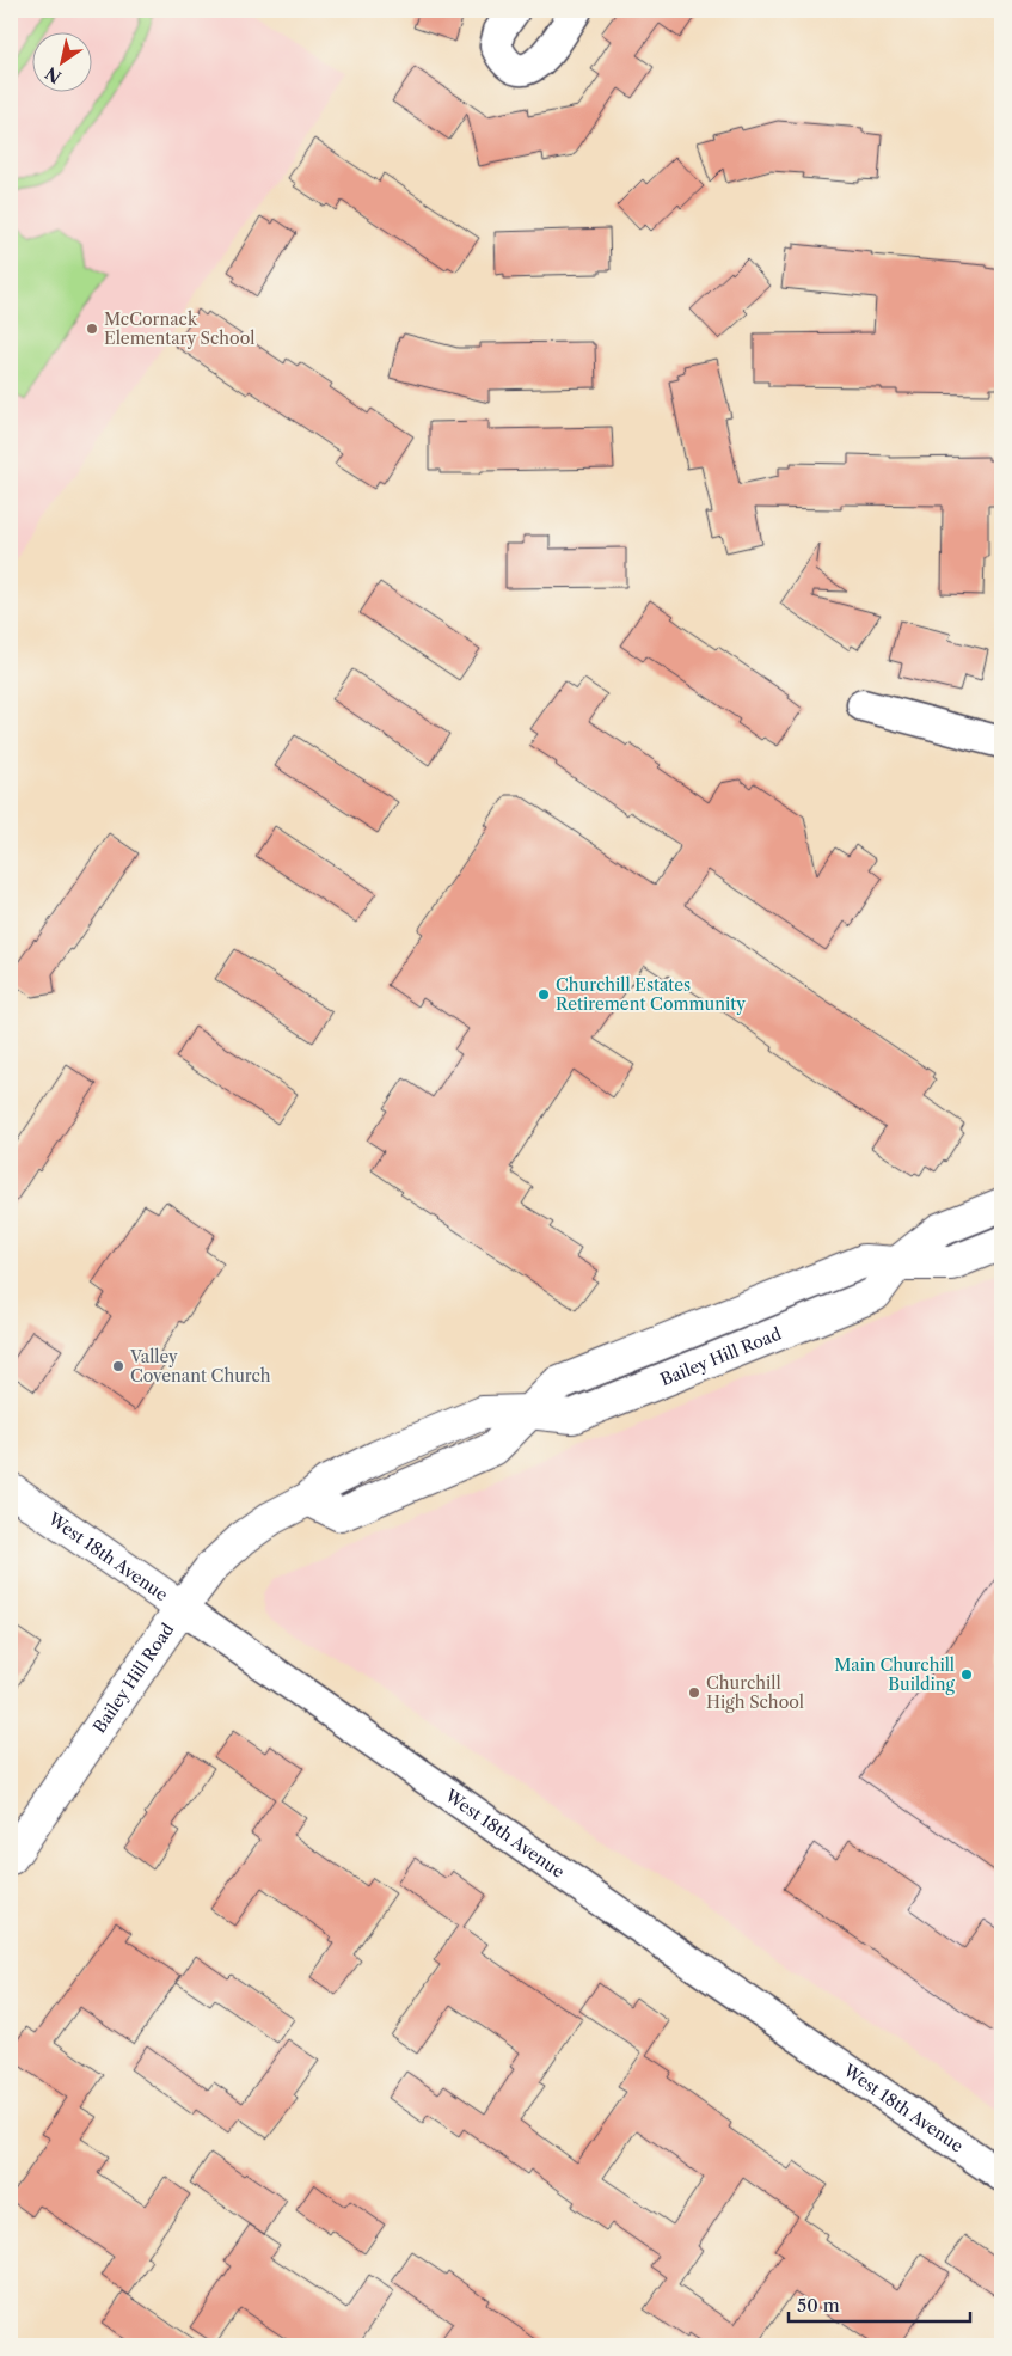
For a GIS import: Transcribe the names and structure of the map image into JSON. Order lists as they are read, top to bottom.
{
  "streets": {
    "main road": ["Bailey Hill Road", "West 18th Avenue"]
  },
  "crossings": [
    ["Bailey Hill Road", "West 18th Avenue"]
  ],
  "places": [
    "McCornack Elementary School",
    "Churchill Estates Retirement Community",
    "Valley Covenant Church",
    "Main Churchill Building",
    "Churchill High School"
  ],
  "scale_bar": "50 m",
  "north": "bottom left"
}
